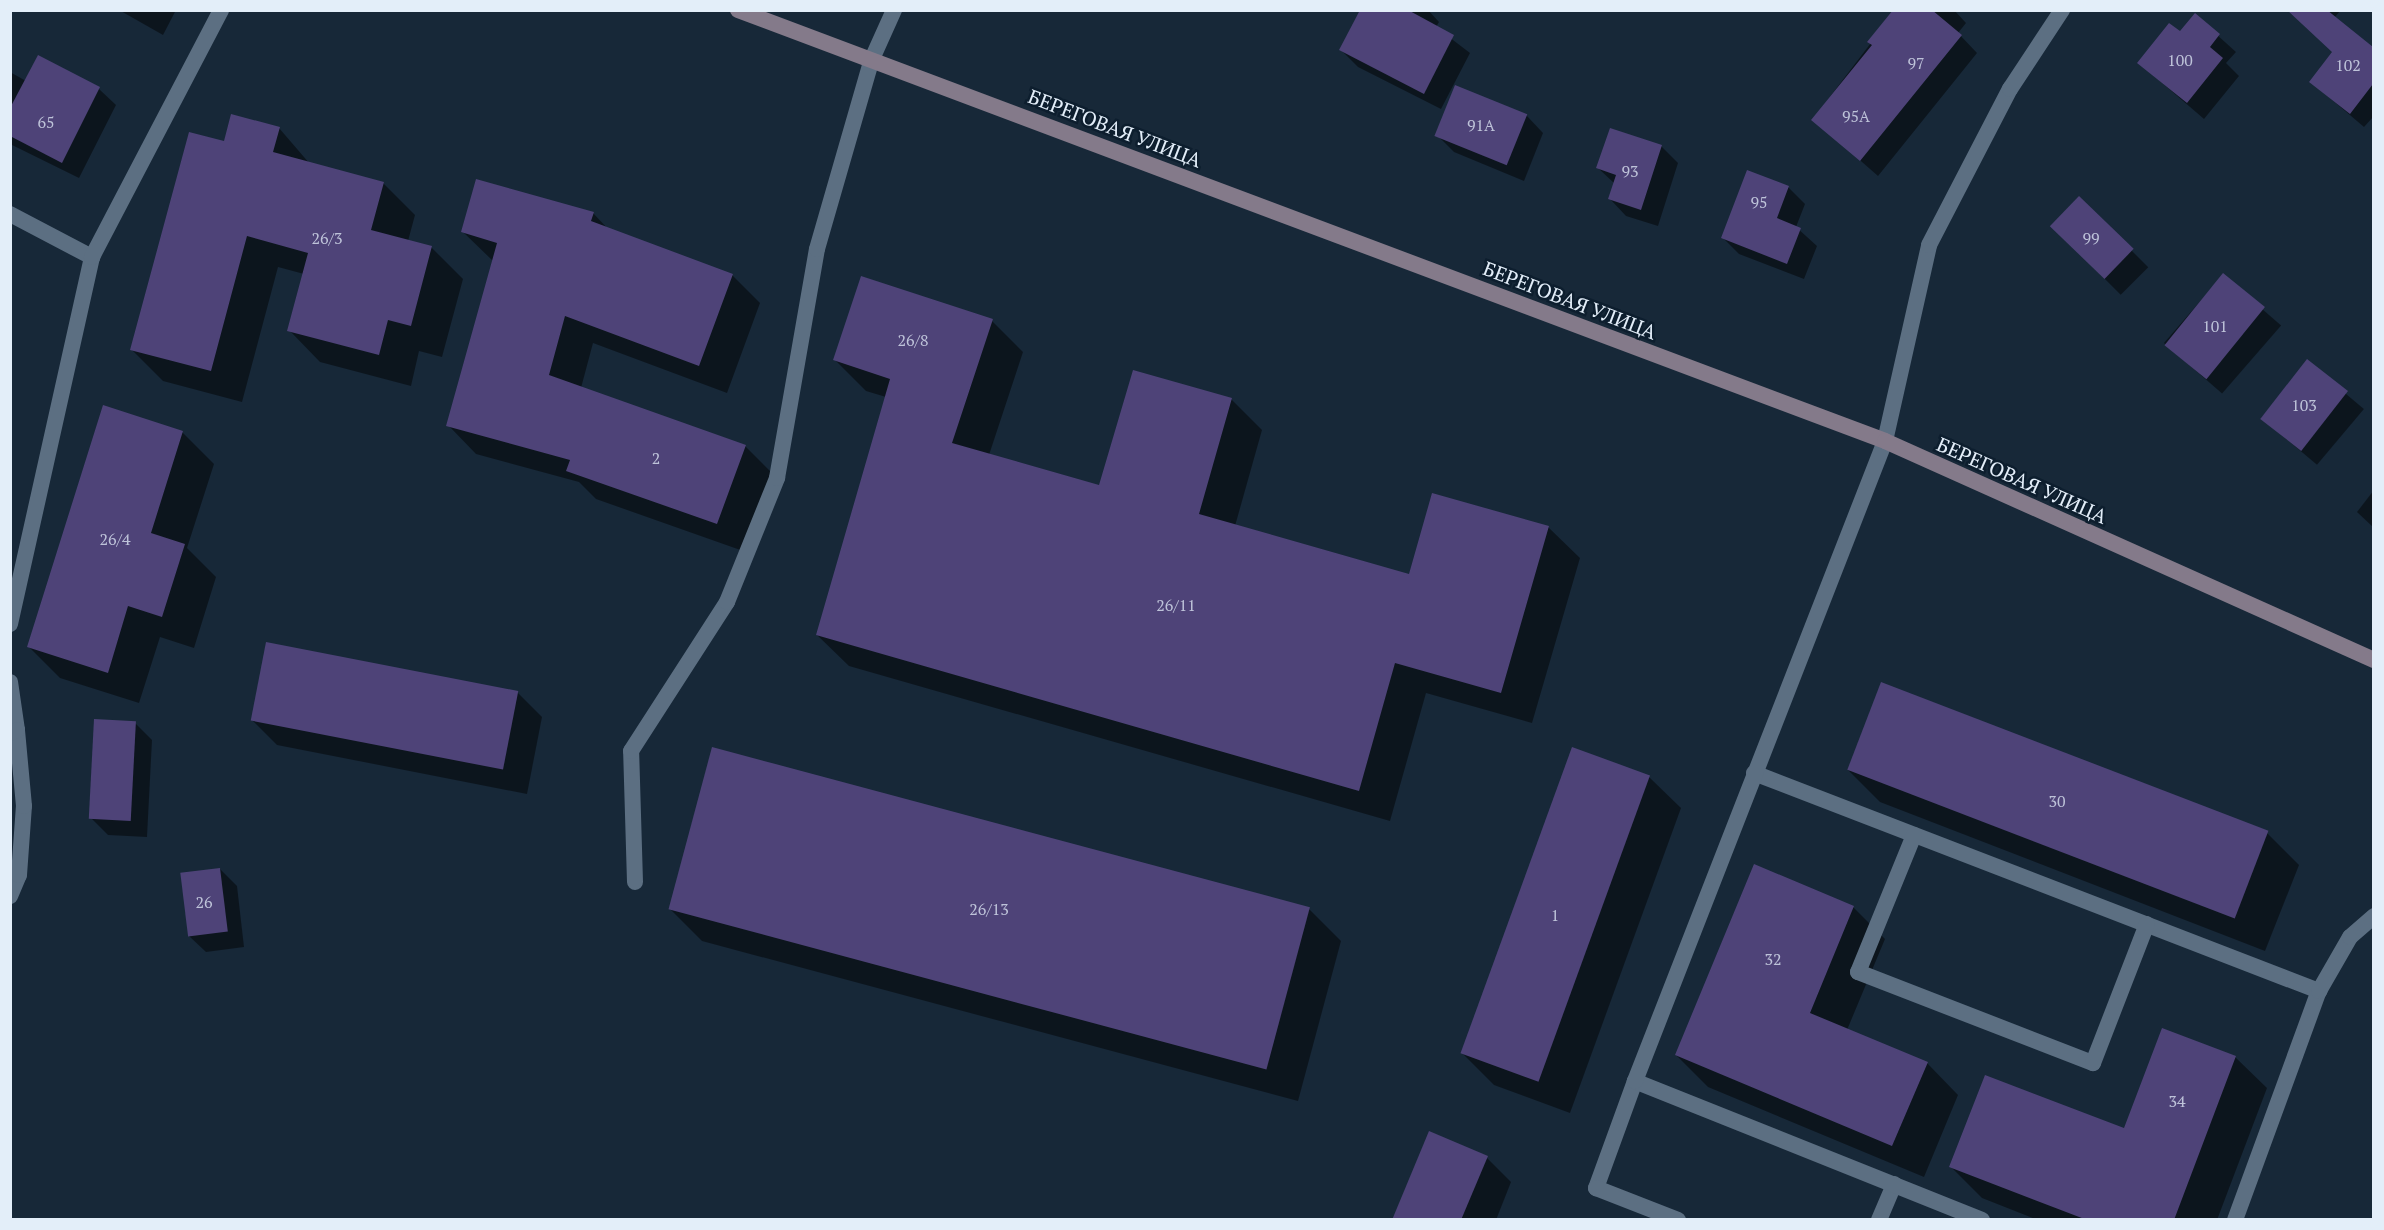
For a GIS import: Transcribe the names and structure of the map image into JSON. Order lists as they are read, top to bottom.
{
  "streets": {
    "main road": ["БЕРЕГОВАЯ УЛИЦА"]
  },
  "house_numbers": [
    "100",
    "97",
    "102",
    "95А",
    "65",
    "91А",
    "93",
    "95",
    "26/3",
    "99",
    "101",
    "26/8",
    "103",
    "2",
    "26/4",
    "26/11",
    "30",
    "26",
    "26/13",
    "1",
    "32",
    "34"
  ]
}
